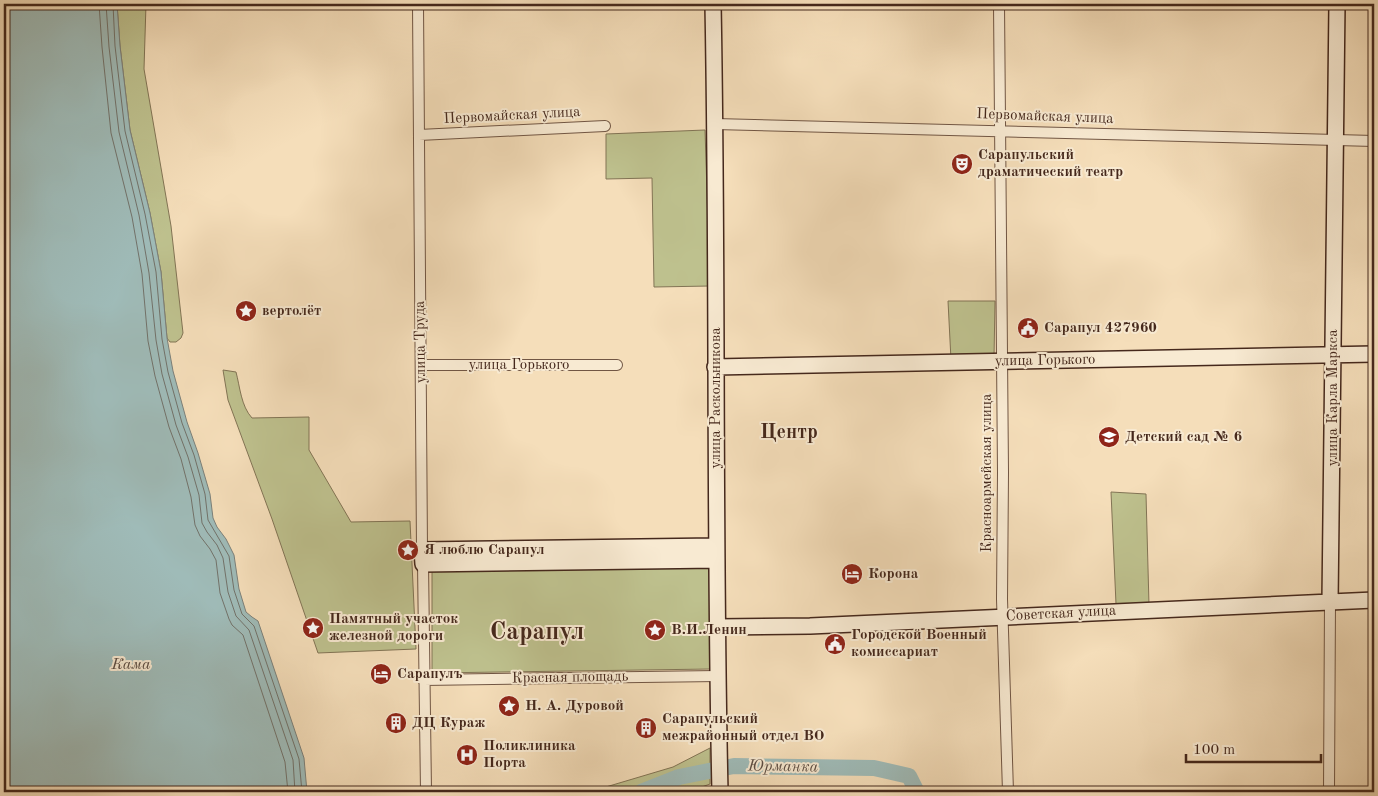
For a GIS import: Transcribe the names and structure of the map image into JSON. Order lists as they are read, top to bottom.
{
  "streets": {
    "main road": [
      "улица Горького",
      "улица Раскольникова",
      "улица Карла Маркса",
      "Советская улица"
    ],
    "street": [
      "Первомайская улица",
      "улица Труда",
      "Красноармейская улица",
      "Красная площадь"
    ]
  },
  "crossings": [
    ["Первомайская улица", "улица Труда"],
    ["Первомайская улица", "улица Раскольникова"],
    ["Первомайская улица", "улица Карла Маркса"],
    ["Первомайская улица", "Красноармейская улица"],
    ["улица Труда", "улица Горького"],
    ["улица Труда", "Красная площадь"],
    ["улица Горького", "улица Раскольникова"],
    ["улица Горького", "улица Карла Маркса"],
    ["улица Горького", "Красноармейская улица"],
    ["улица Раскольникова", "Советская улица"],
    ["улица Раскольникова", "Красная площадь"],
    ["улица Карла Маркса", "Советская улица"],
    ["Красноармейская улица", "Советская улица"]
  ],
  "districts": ["Центр", "Сарапул"],
  "water": ["Кама", "Юрманка"],
  "places": {
    "theatre": ["Сарапульский драматический театр"],
    "place": [
      "вертолёт",
      "Я люблю Сарапул",
      "Памятный участок железной дороги",
      "В.И.Ленин",
      "Н. А. Дуровой"
    ],
    "public building": ["Сарапул 427960", "Городской Военный комиссариат"],
    "school or university": ["Детский сад № 6"],
    "hotel": ["Корона", "Сарапулъ"],
    "building": ["ДЦ Кураж", "Сарапульский межрайонный отдел ВО"],
    "hospital": ["Поликлиника Порта"]
  },
  "scale_bar": "100 m"
}
